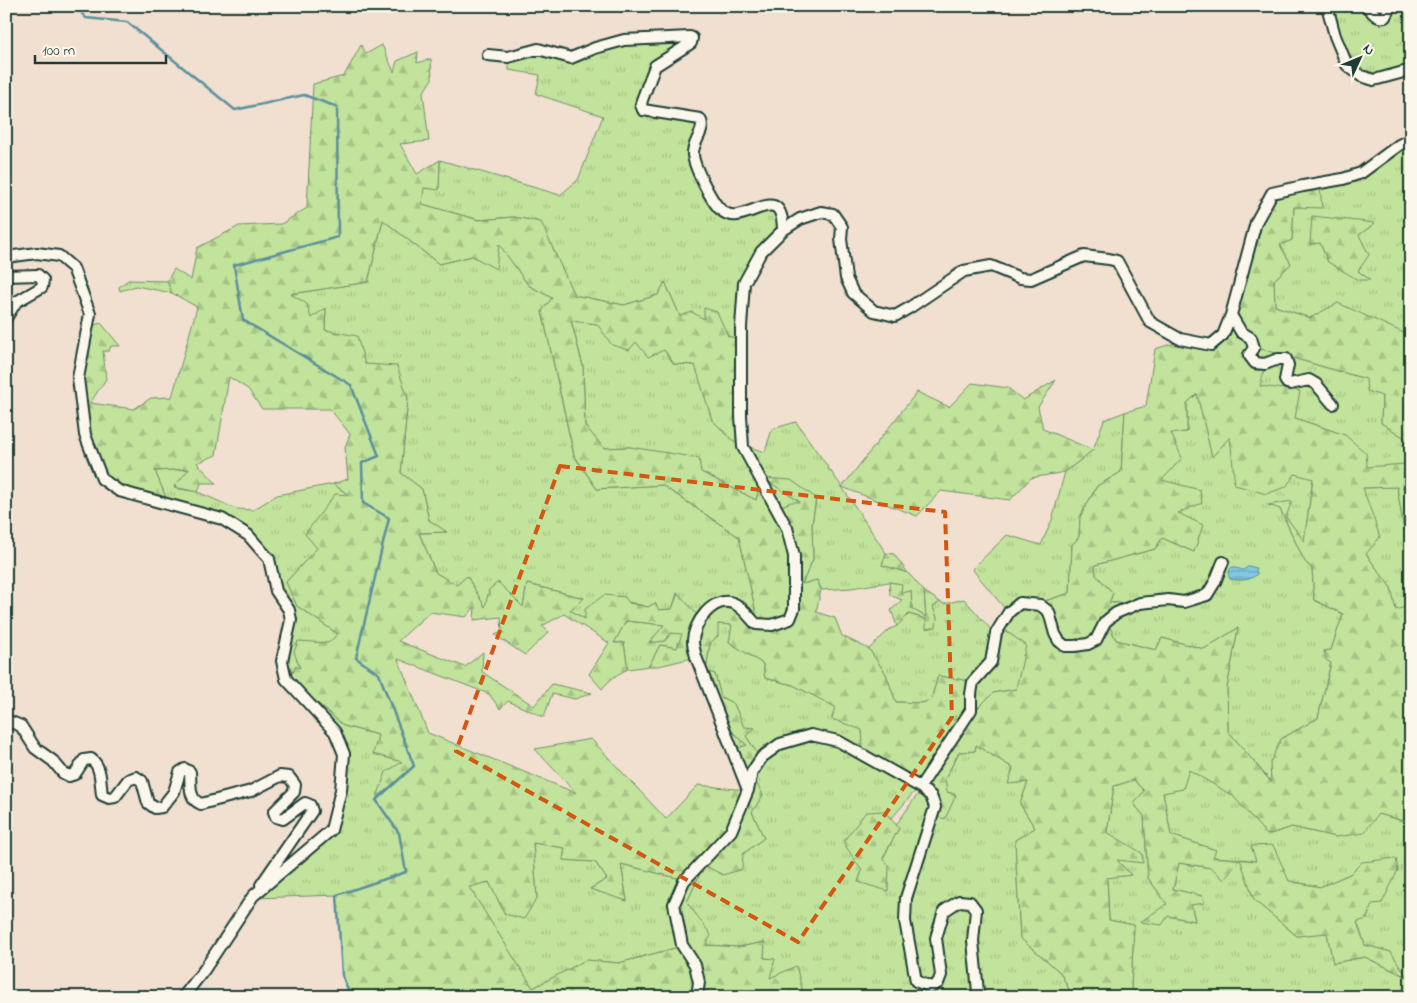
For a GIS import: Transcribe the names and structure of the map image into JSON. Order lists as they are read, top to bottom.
{
  "scale_bar": "100 m",
  "north": "top right"
}
